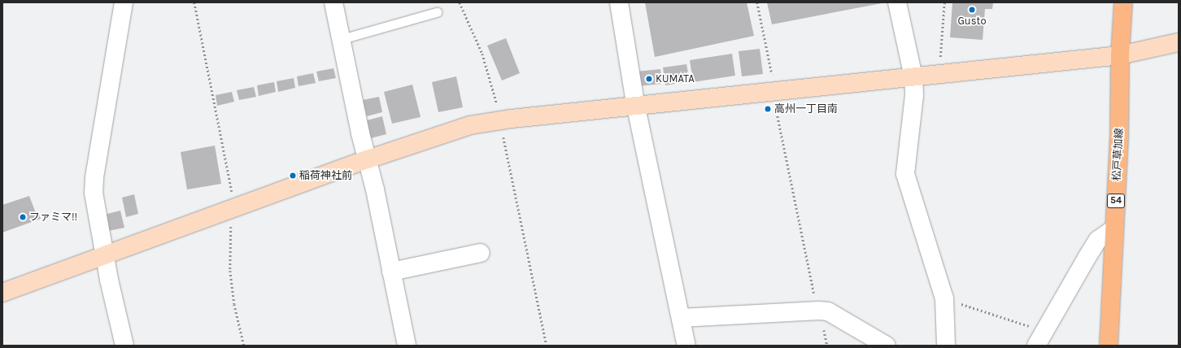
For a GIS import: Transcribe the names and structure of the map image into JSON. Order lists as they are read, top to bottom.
{
  "streets": {
    "main road": ["松戸草加線", "54"]
  },
  "places": [
    "Gusto",
    "KUMATA",
    "高州一丁目南",
    "稲荷神社前",
    "ファミマ!!"
  ]
}
